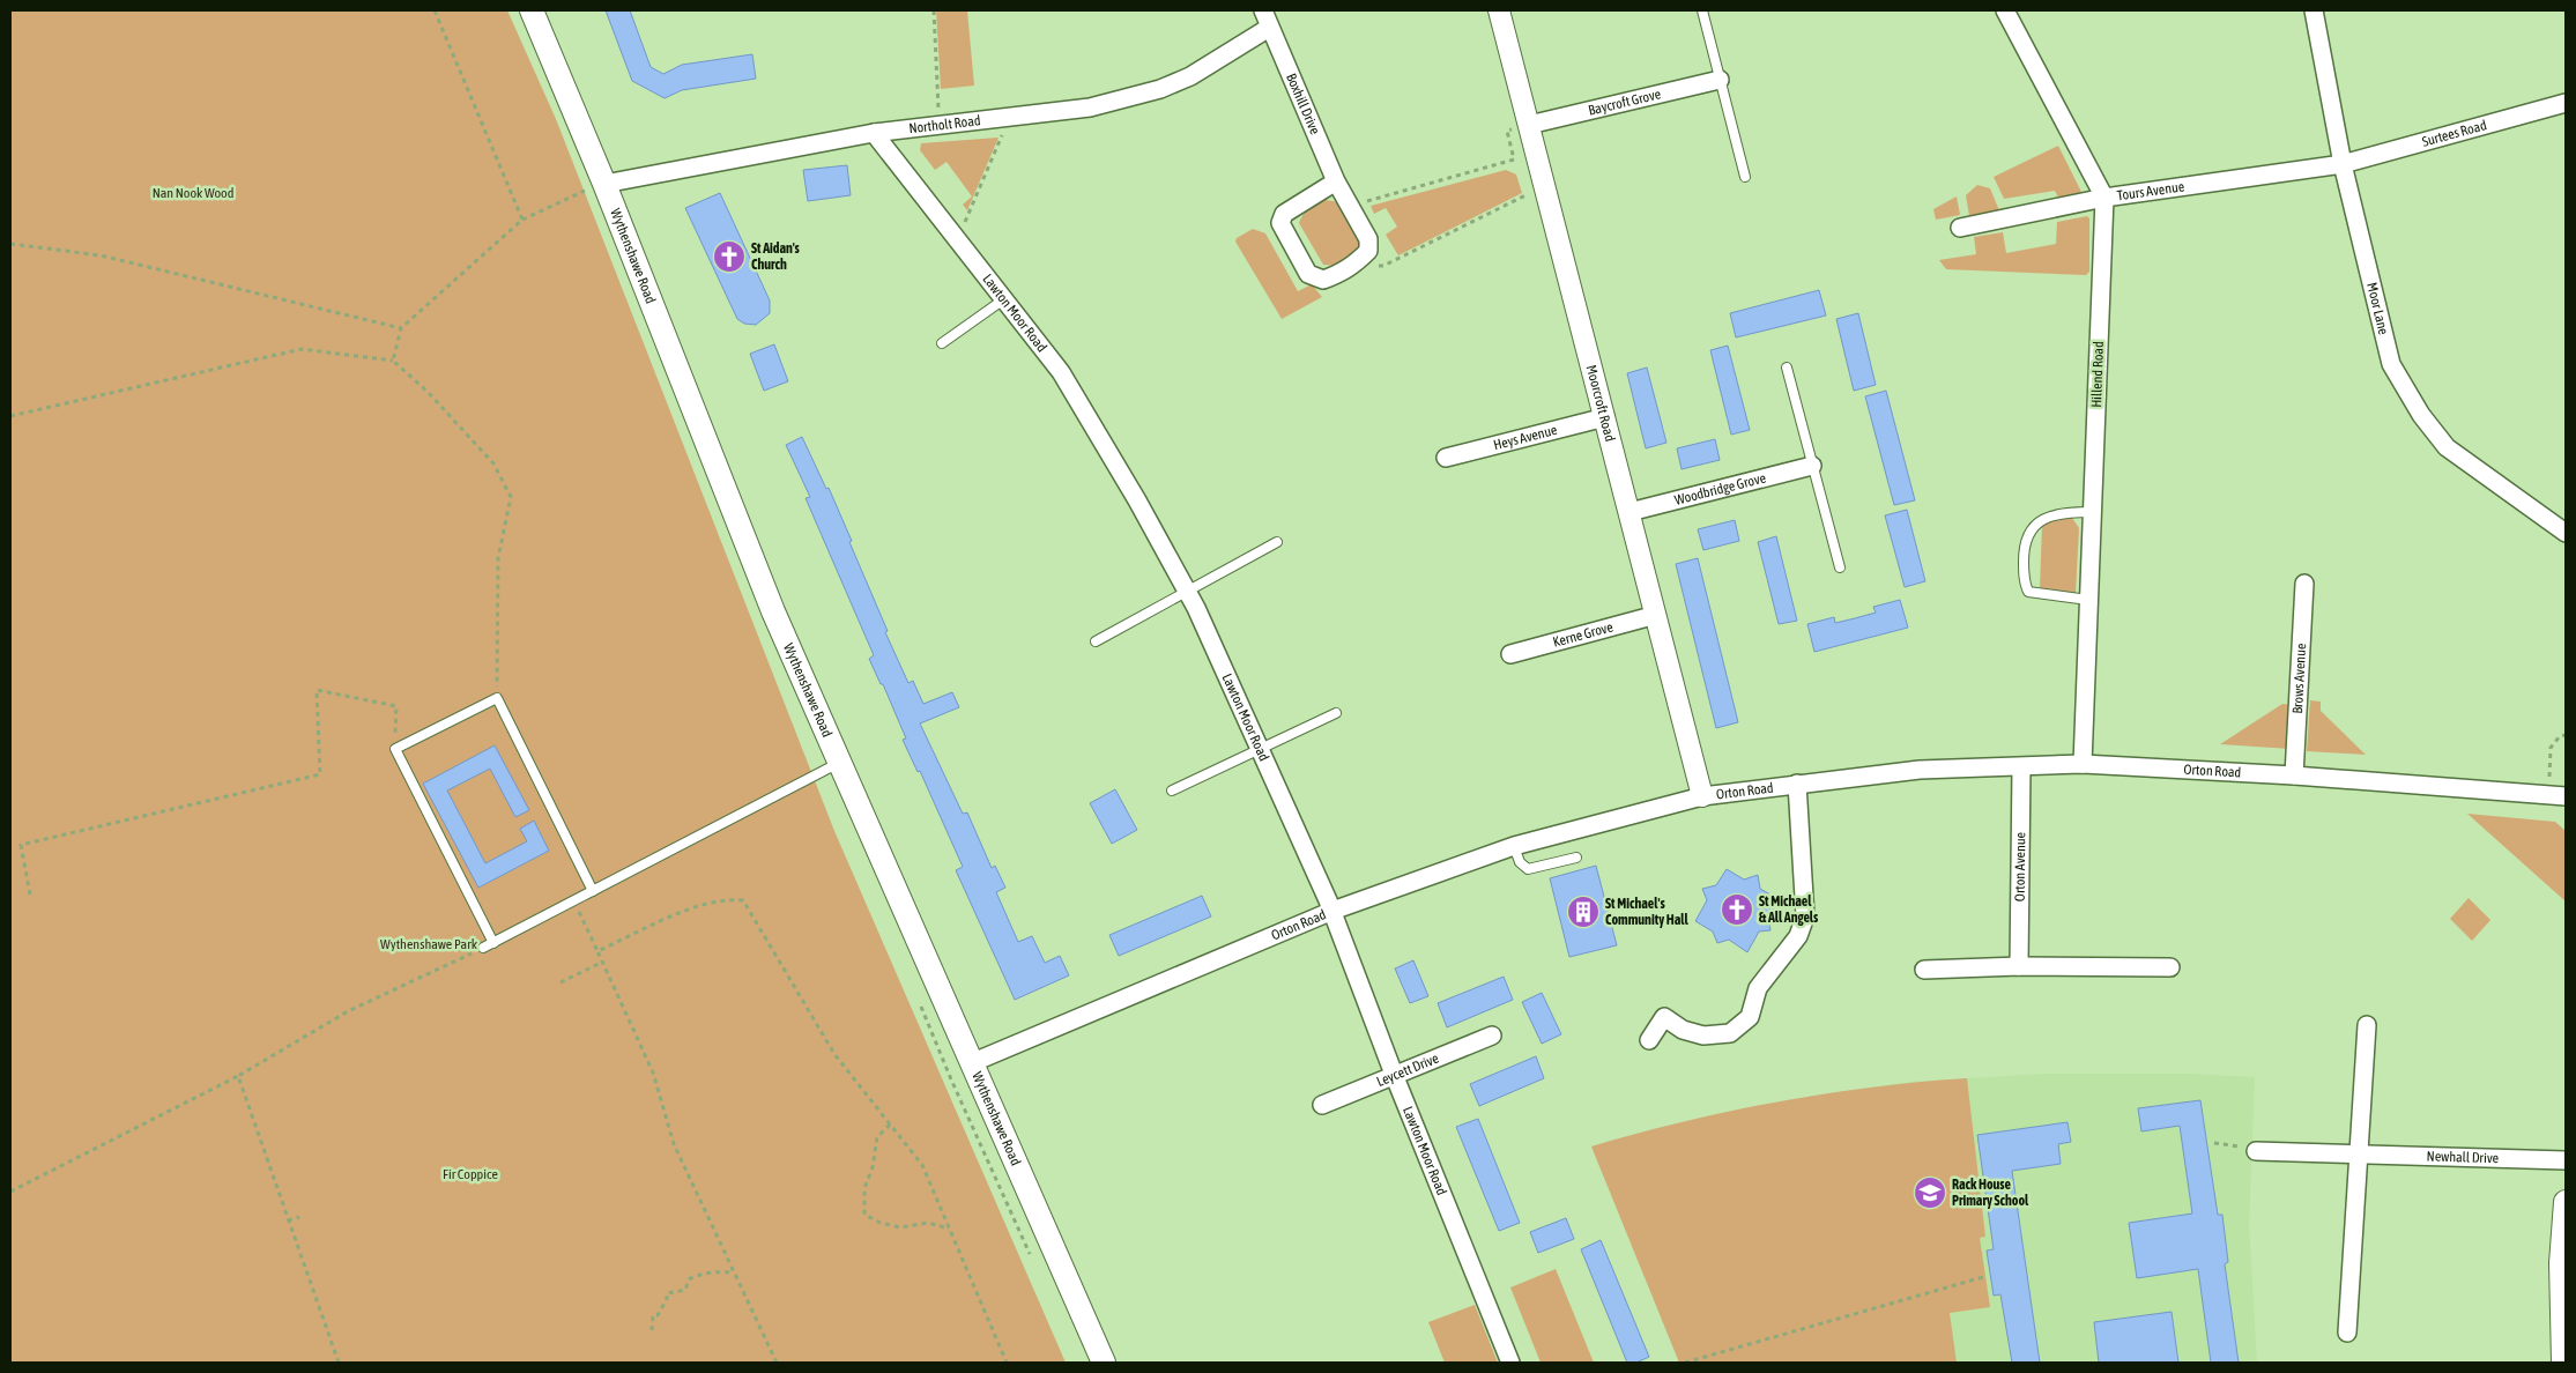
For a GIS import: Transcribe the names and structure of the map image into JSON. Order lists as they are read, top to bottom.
{
  "streets": {
    "main road": ["Wythenshawe Road"],
    "street": [
      "Baycroft Grove",
      "Boxhill Drive",
      "Northolt Road",
      "Surtees Road",
      "Tours Avenue",
      "Moor Lane",
      "Lawton Moor Road",
      "Hillend Road",
      "Moorcroft Road",
      "Heys Avenue",
      "Woodbridge Grove",
      "Kerne Grove",
      "Brows Avenue",
      "Orton Road",
      "Orton Avenue",
      "Leycett Drive",
      "Newhall Drive"
    ]
  },
  "crossings": [
    ["Baycroft Grove", "Moorcroft Road"],
    ["Boxhill Drive", "Northolt Road"],
    ["Northolt Road", "Wythenshawe Road"],
    ["Northolt Road", "Lawton Moor Road"],
    ["Surtees Road", "Tours Avenue"],
    ["Surtees Road", "Moor Lane"],
    ["Tours Avenue", "Moor Lane"],
    ["Tours Avenue", "Hillend Road"],
    ["Wythenshawe Road", "Orton Road"],
    ["Lawton Moor Road", "Orton Road"],
    ["Lawton Moor Road", "Leycett Drive"],
    ["Hillend Road", "Orton Road"],
    ["Moorcroft Road", "Heys Avenue"],
    ["Moorcroft Road", "Woodbridge Grove"],
    ["Moorcroft Road", "Kerne Grove"],
    ["Moorcroft Road", "Orton Road"],
    ["Brows Avenue", "Orton Road"],
    ["Orton Road", "Orton Avenue"]
  ],
  "parks": ["Nan Nook Wood", "Wythenshawe Park", "Fir Coppice"],
  "places": {
    "church": ["St Aidan's Church", "St Michael & All Angels"],
    "building": ["St Michael's Community Hall"],
    "school or university": ["Rack House Primary School"]
  }
}
